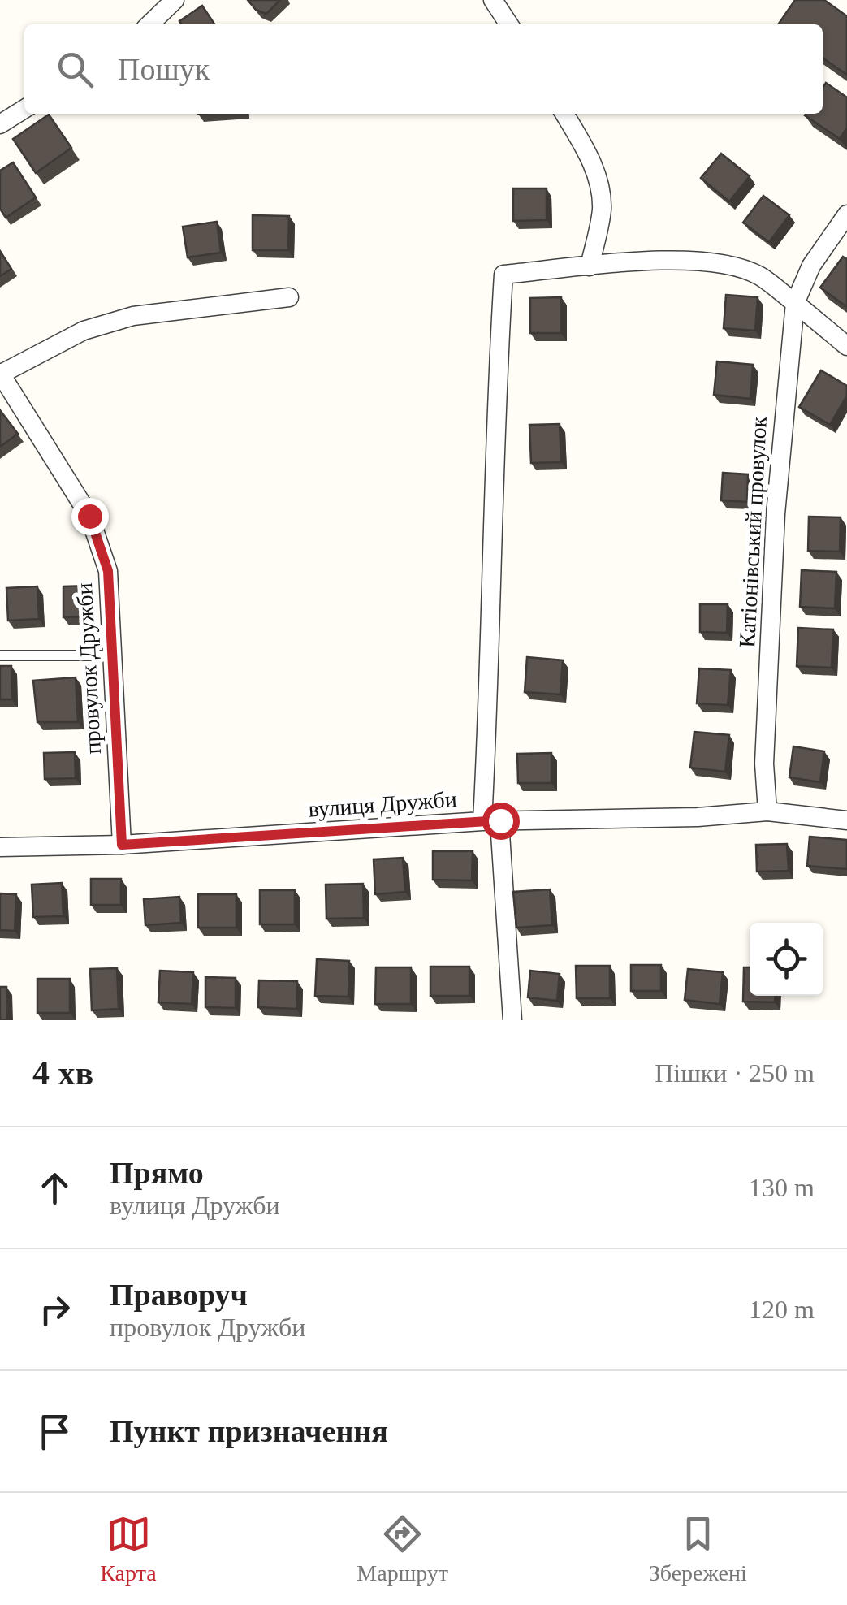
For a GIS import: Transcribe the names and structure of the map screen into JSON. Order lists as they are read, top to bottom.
{
  "streets": {
    "street": ["Катіонівський провулок", "провулок Дружби", "вулиця Дружби"]
  },
  "crossings": [
    ["Катіонівський провулок", "вулиця Дружби"],
    ["провулок Дружби", "вулиця Дружби"]
  ],
  "page": {
    "search": "Пошук",
    "heading": ["4 хв", "Пішки · 250 m"],
    "list": [
      ["Прямо", "вулиця Дружби", "130 m"],
      ["Праворуч", "провулок Дружби", "120 m"],
      "Пункт призначення"
    ],
    "nav": ["Карта", "Маршрут", "Збережені"]
  }
}
